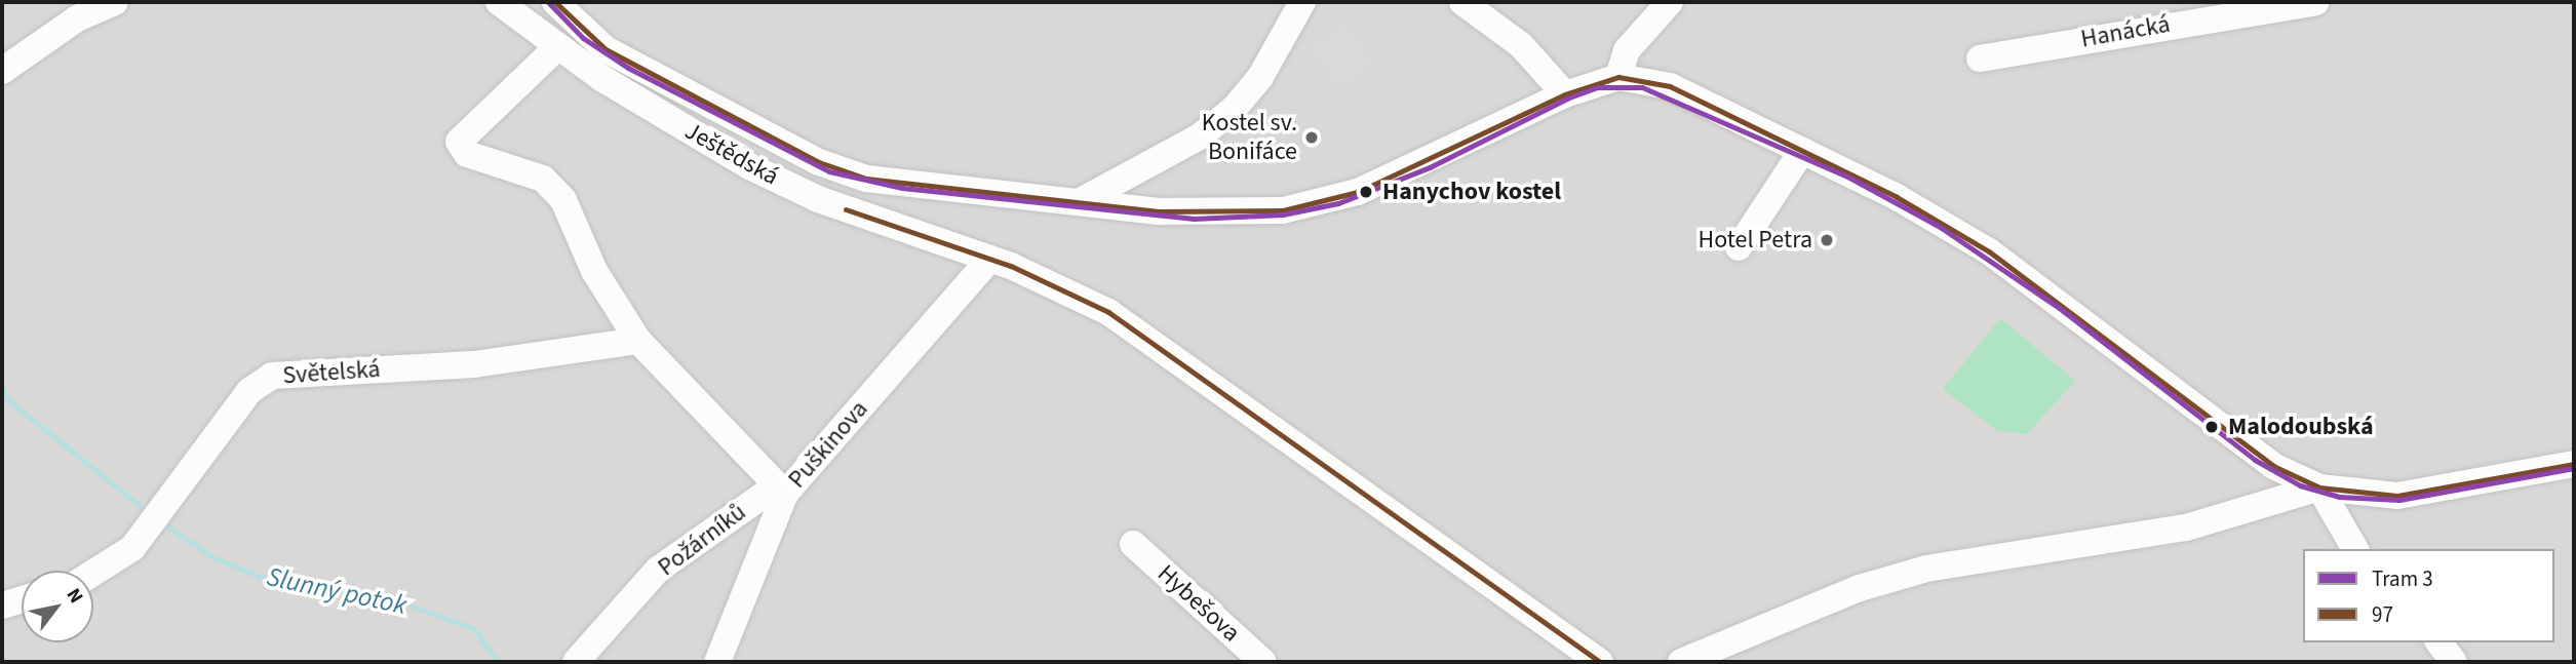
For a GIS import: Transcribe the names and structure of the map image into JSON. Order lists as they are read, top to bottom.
{
  "streets": {
    "street": [
      "Hanácká",
      "Ještědská",
      "Světelská",
      "Puškinova",
      "Požárníků",
      "Hybešova"
    ]
  },
  "crossings": [
    ["Ještědská", "Puškinova"],
    ["Puškinova", "Požárníků"]
  ],
  "water": ["Slunný potok"],
  "places": [
    "Kostel sv. Bonifáce",
    "Hanychov kostel",
    "Hotel Petra",
    "Malodoubská"
  ],
  "lines": ["tram line 3", "transit line 97"],
  "legend": ["Tram 3", "97"],
  "north": "top right"
}
